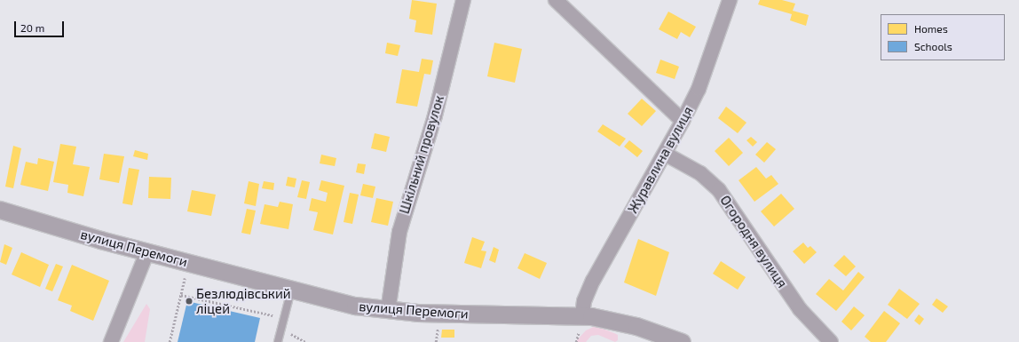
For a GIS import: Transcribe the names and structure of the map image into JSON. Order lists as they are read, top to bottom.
{
  "streets": {
    "street": [
      "Шкільний провулок",
      "Журавлина вулиця",
      "Огородня вулиця",
      "вулиця Перемоги"
    ]
  },
  "crossings": [
    ["Шкільний провулок", "вулиця Перемоги"],
    ["Журавлина вулиця", "Огородня вулиця"],
    ["Журавлина вулиця", "вулиця Перемоги"]
  ],
  "places": ["Безлюдівський ліцей"],
  "legend": ["Homes", "Schools"],
  "scale_bar": "20 m"
}
